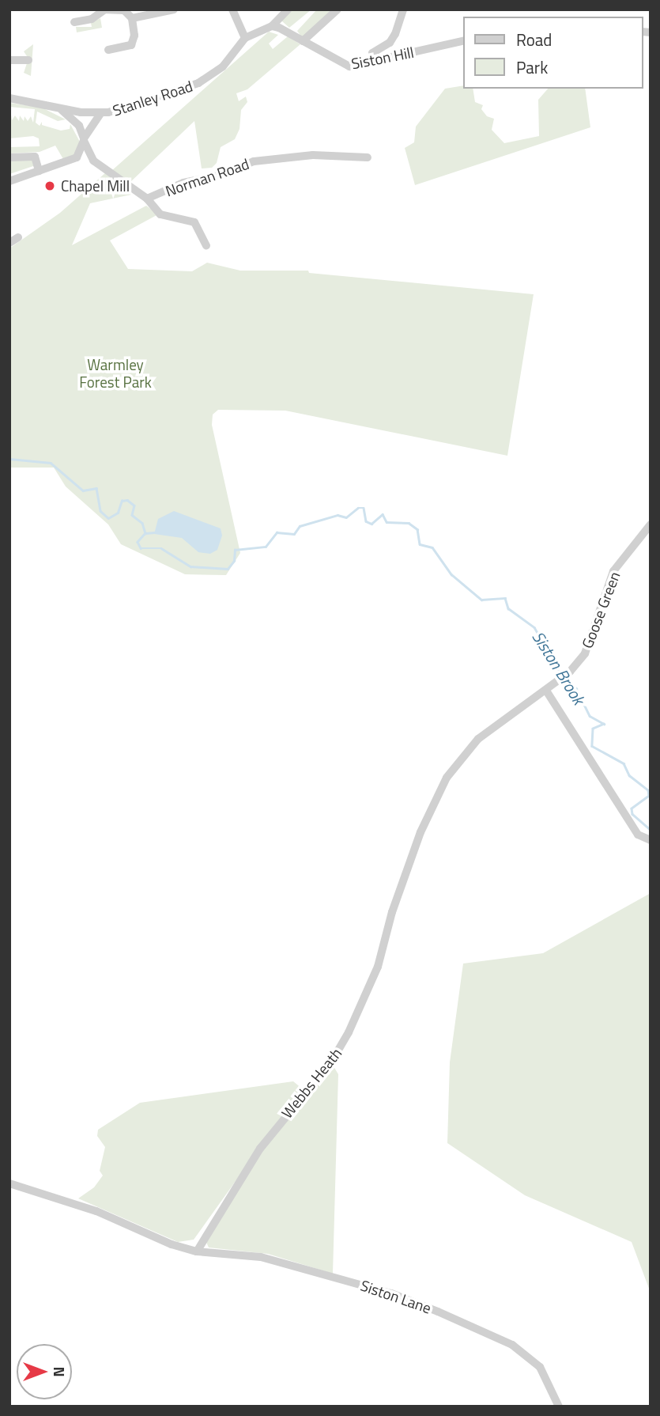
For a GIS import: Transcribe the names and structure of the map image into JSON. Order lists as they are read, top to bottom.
{
  "streets": {
    "street": [
      "Siston Hill",
      "Stanley Road",
      "Norman Road",
      "Goose Green",
      "Webbs Heath",
      "Siston Lane"
    ]
  },
  "crossings": [
    ["Stanley Road", "Norman Road"],
    ["Goose Green", "Webbs Heath"],
    ["Webbs Heath", "Siston Lane"]
  ],
  "water": ["Siston Brook"],
  "parks": ["Warmley Forest Park"],
  "places": ["Chapel Mill"],
  "legend": ["Road", "Park"],
  "north": "right"
}
